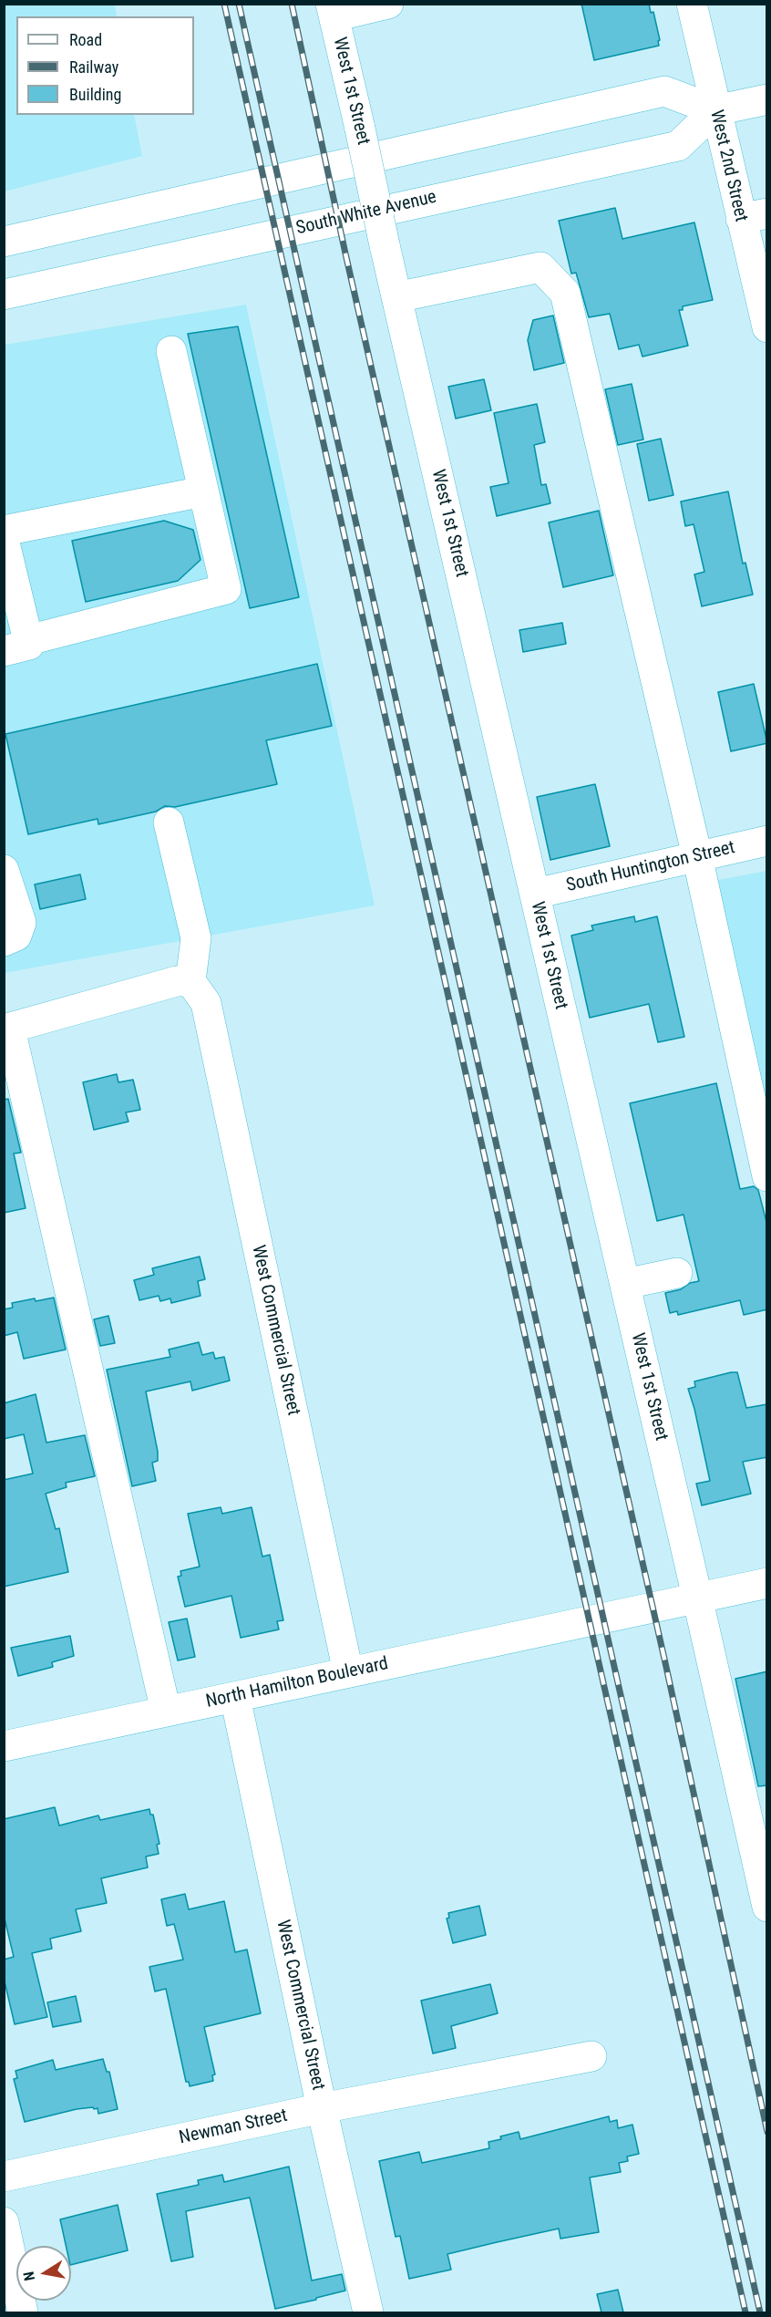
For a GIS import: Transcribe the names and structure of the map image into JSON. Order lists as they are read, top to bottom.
{
  "streets": {
    "street": [
      "West 1st Street",
      "West 2nd Street",
      "South White Avenue",
      "South Huntington Street",
      "West Commercial Street",
      "North Hamilton Boulevard",
      "Newman Street"
    ]
  },
  "crossings": [
    ["West 1st Street", "South Huntington Street"],
    ["West 1st Street", "North Hamilton Boulevard"],
    ["West 2nd Street", "South White Avenue"],
    ["West Commercial Street", "North Hamilton Boulevard"],
    ["West Commercial Street", "Newman Street"]
  ],
  "legend": ["Road", "Railway", "Building"],
  "north": "left"
}
